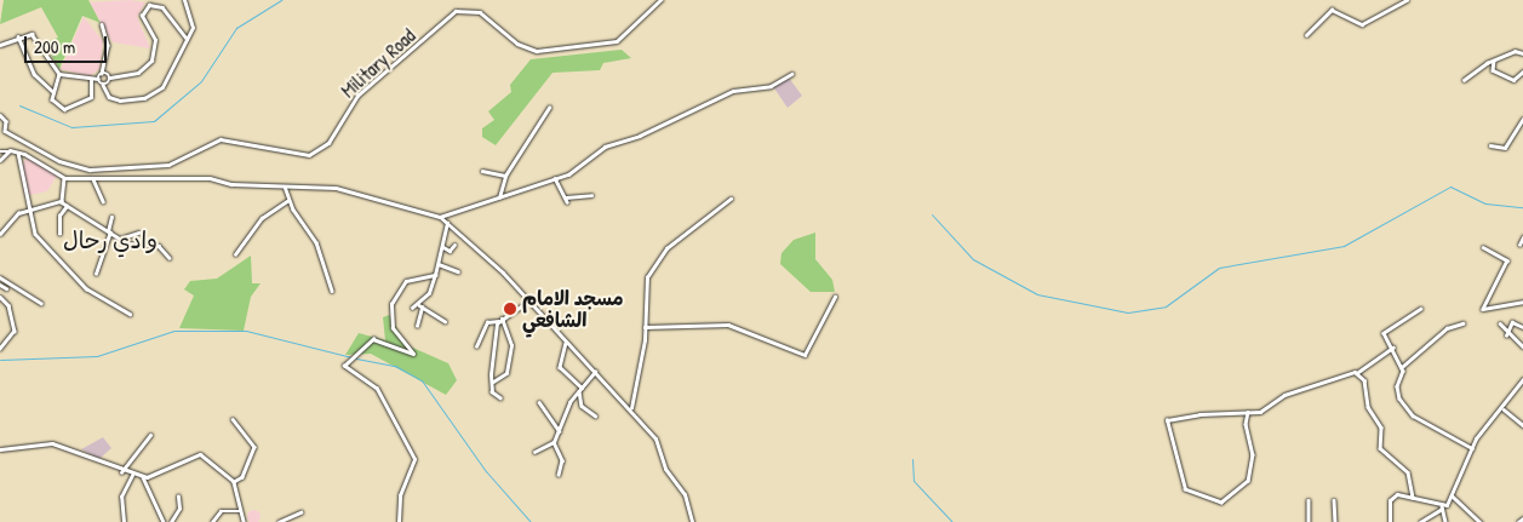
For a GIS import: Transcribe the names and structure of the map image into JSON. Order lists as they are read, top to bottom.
{
  "streets": {
    "street": ["Military Road"]
  },
  "districts": ["وادي رحال"],
  "places": ["مسجد الامام الشافعي"],
  "scale_bar": "200 m"
}
